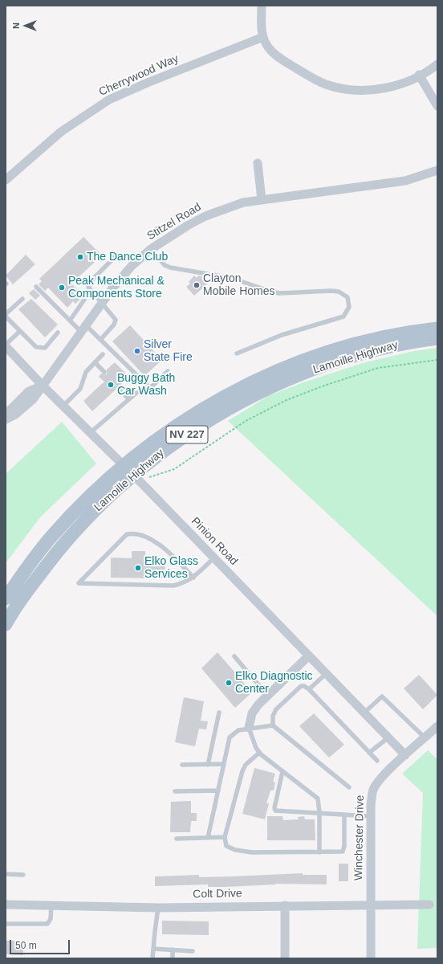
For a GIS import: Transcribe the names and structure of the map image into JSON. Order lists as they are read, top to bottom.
{
  "streets": {
    "main road": ["Lamoille Highway", "NV 227"],
    "street": [
      "Cherrywood Way",
      "Stitzel Road",
      "Pinion Road",
      "Winchester Drive",
      "Colt Drive"
    ]
  },
  "crossings": [
    ["Stitzel Road", "Pinion Road"],
    ["Lamoille Highway", "Pinion Road"],
    ["Pinion Road", "Winchester Drive"],
    ["Winchester Drive", "Colt Drive"]
  ],
  "places": [
    "The Dance Club",
    "Clayton Mobile Homes",
    "Peak Mechanical & Components Store",
    "Silver State Fire",
    "Buggy Bath Car Wash",
    "Elko Glass Services",
    "Elko Diagnostic Center"
  ],
  "scale_bar": "50 m",
  "north": "left"
}
